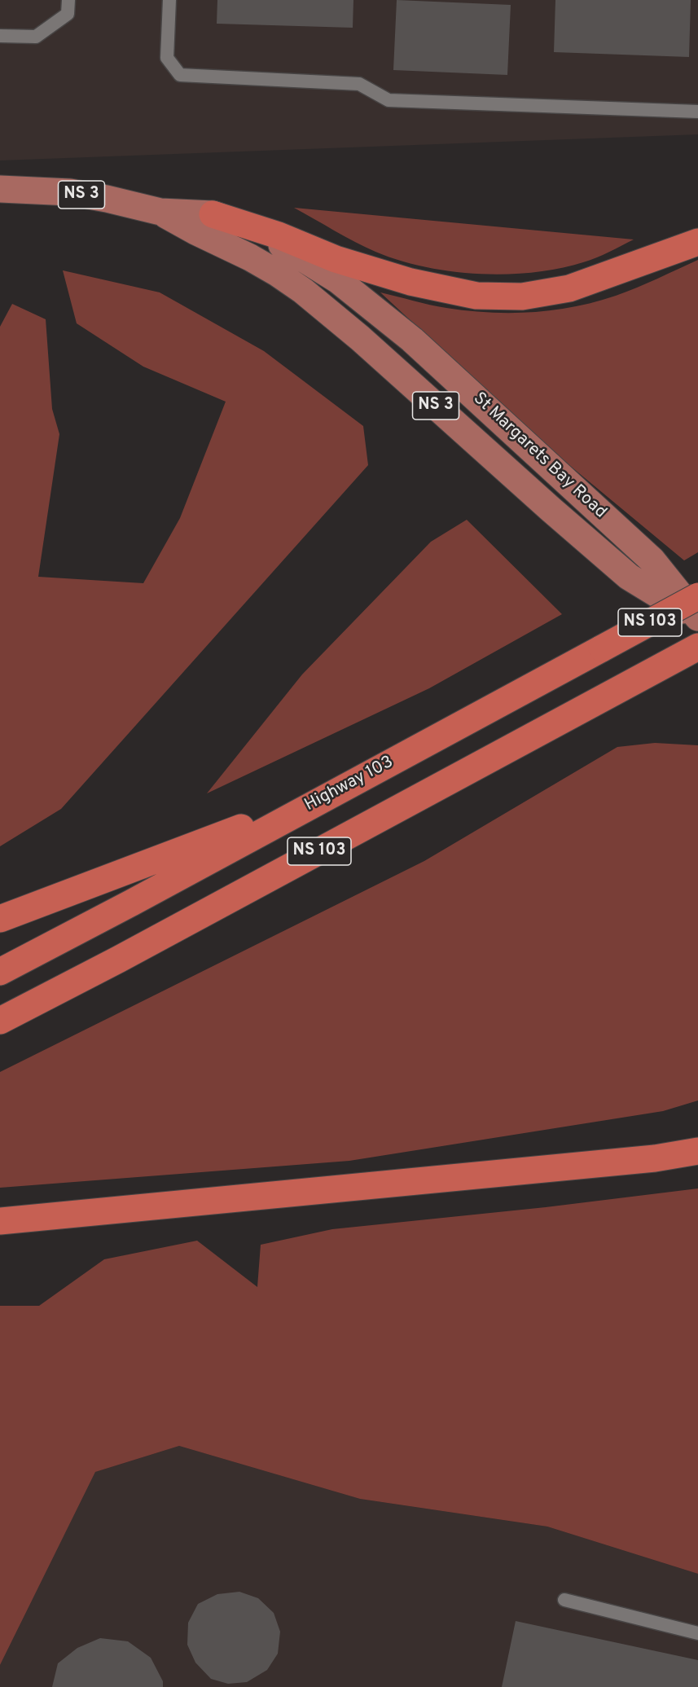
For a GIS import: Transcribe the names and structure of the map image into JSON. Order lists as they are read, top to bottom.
{
  "streets": {
    "highway": ["NS 103", "Highway 103"],
    "main road": ["NS 3", "St Margarets Bay Road"]
  }
}
